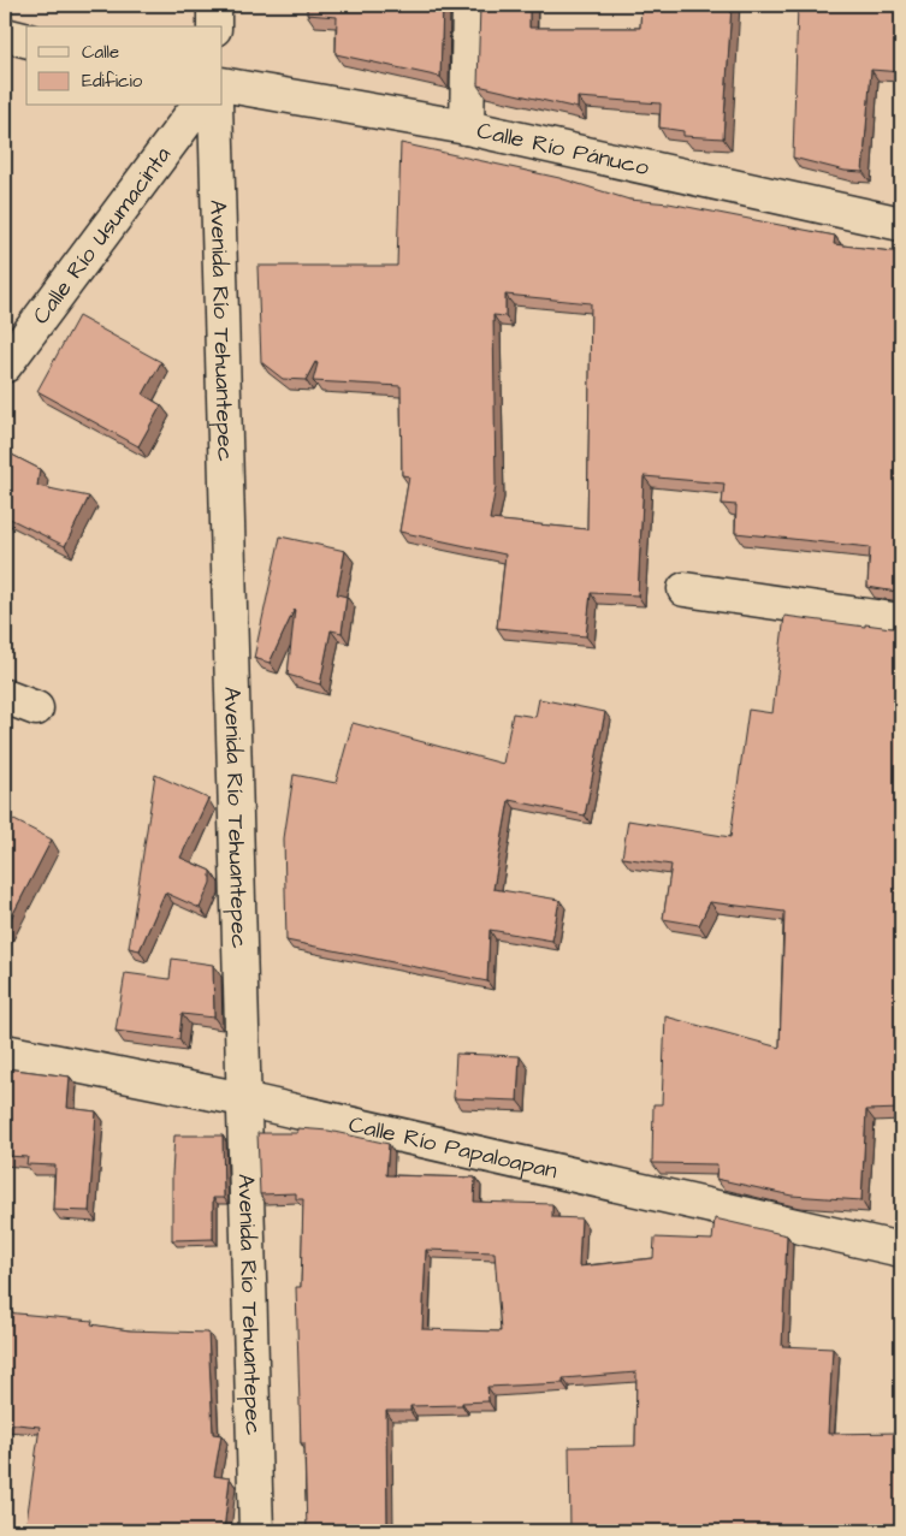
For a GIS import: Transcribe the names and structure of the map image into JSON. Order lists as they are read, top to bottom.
{
  "streets": {
    "street": [
      "Calle Río Pánuco",
      "Calle Río Usumacinta",
      "Avenida Río Tehuantepec",
      "Calle Río Papaloapan"
    ]
  },
  "crossings": [
    ["Avenida Río Tehuantepec", "Calle Río Papaloapan"]
  ],
  "legend": ["Calle", "Edificio"]
}
